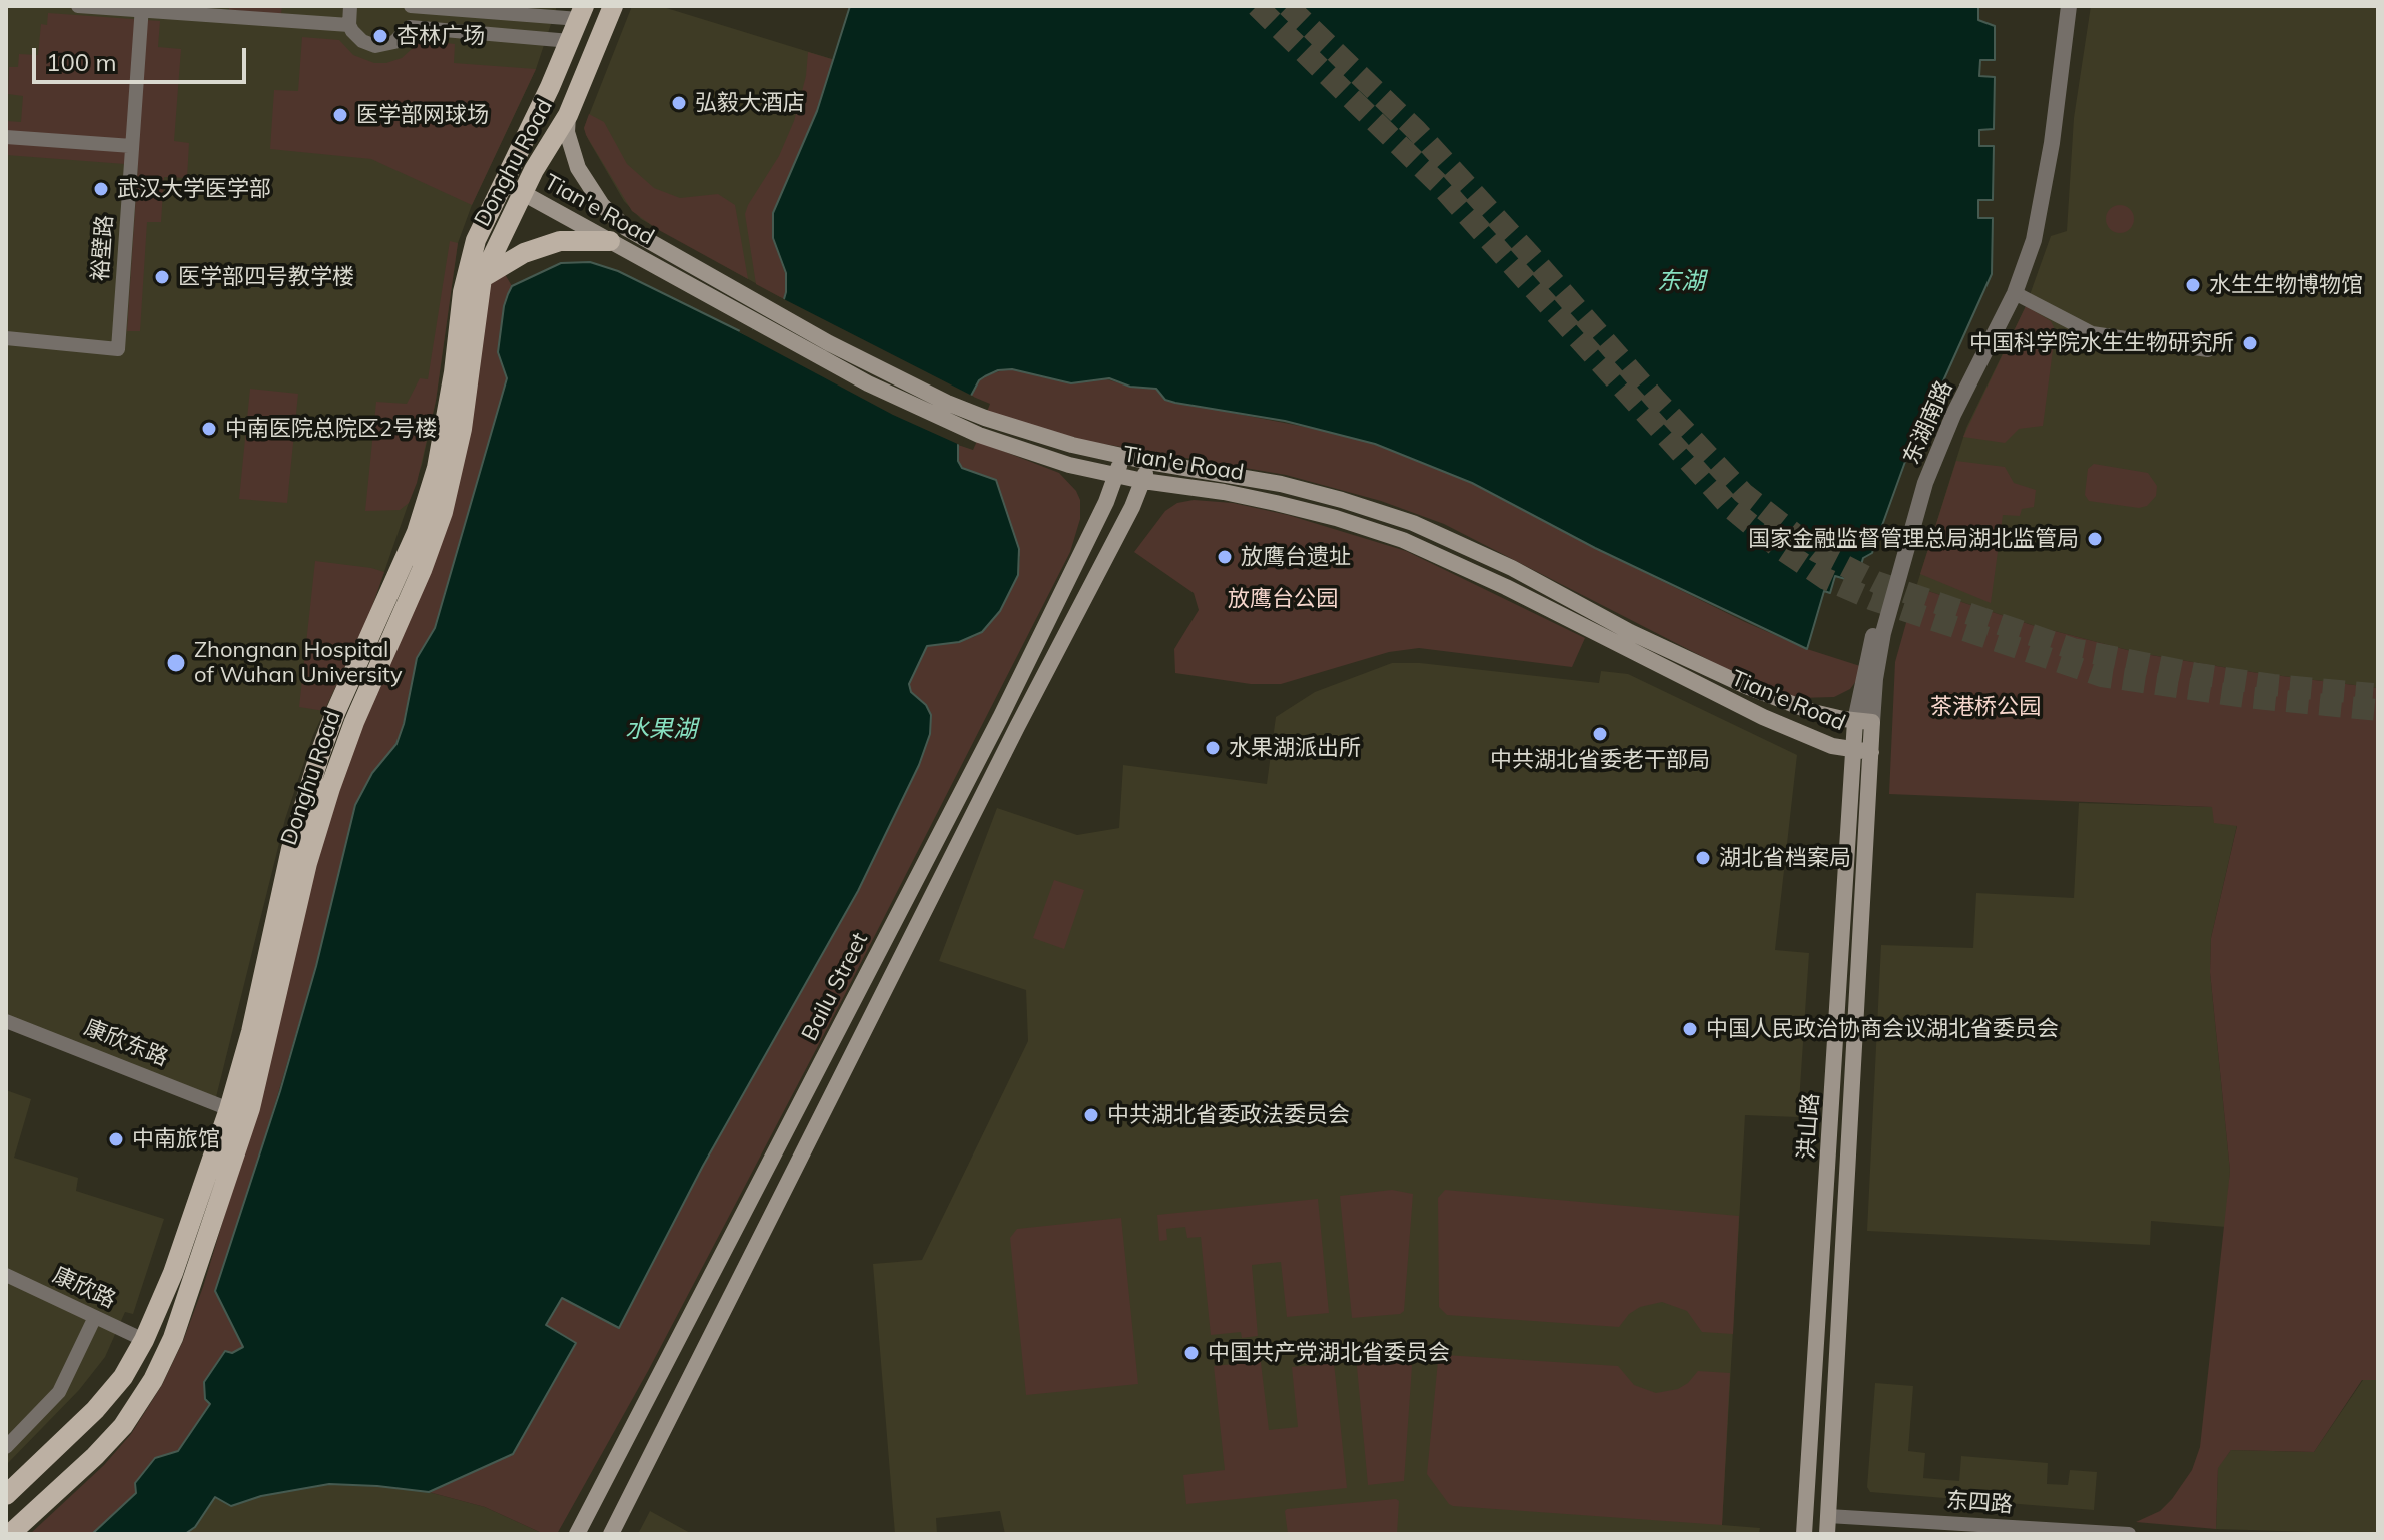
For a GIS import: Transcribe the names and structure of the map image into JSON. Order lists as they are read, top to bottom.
{
  "streets": {
    "main road": [
      "Donghu Road",
      "Tian'e Road",
      "Bailu Street",
      "洪山路"
    ],
    "street": [
      "裕壁路",
      "东湖南路",
      "康欣东路",
      "康欣路",
      "东四路"
    ]
  },
  "crossings": [
    ["Donghu Road", "Tian'e Road"],
    ["Donghu Road", "康欣东路"],
    ["Donghu Road", "康欣路"],
    ["Tian'e Road", "东湖南路"],
    ["Tian'e Road", "Bailu Street"],
    ["Tian'e Road", "洪山路"],
    ["东湖南路", "洪山路"],
    ["洪山路", "东四路"]
  ],
  "water": ["东湖", "水果湖"],
  "parks": ["放鹰台公园", "茶港桥公园"],
  "places": [
    "杏林广场",
    "弘毅大酒店",
    "医学部网球场",
    "武汉大学医学部",
    "医学部四号教学楼",
    "水生生物博物馆",
    "中国科学院水生生物研究所",
    "中南医院总院区2号楼",
    "国家金融监督管理总局湖北监管局",
    "放鹰台遗址",
    "Zhongnan Hospital of Wuhan University",
    "中共湖北省委老干部局",
    "水果湖派出所",
    "湖北省档案局",
    "中国人民政治协商会议湖北省委员会",
    "中共湖北省委政法委员会",
    "中南旅馆",
    "中国共产党湖北省委员会"
  ],
  "scale_bar": "100 m"
}
